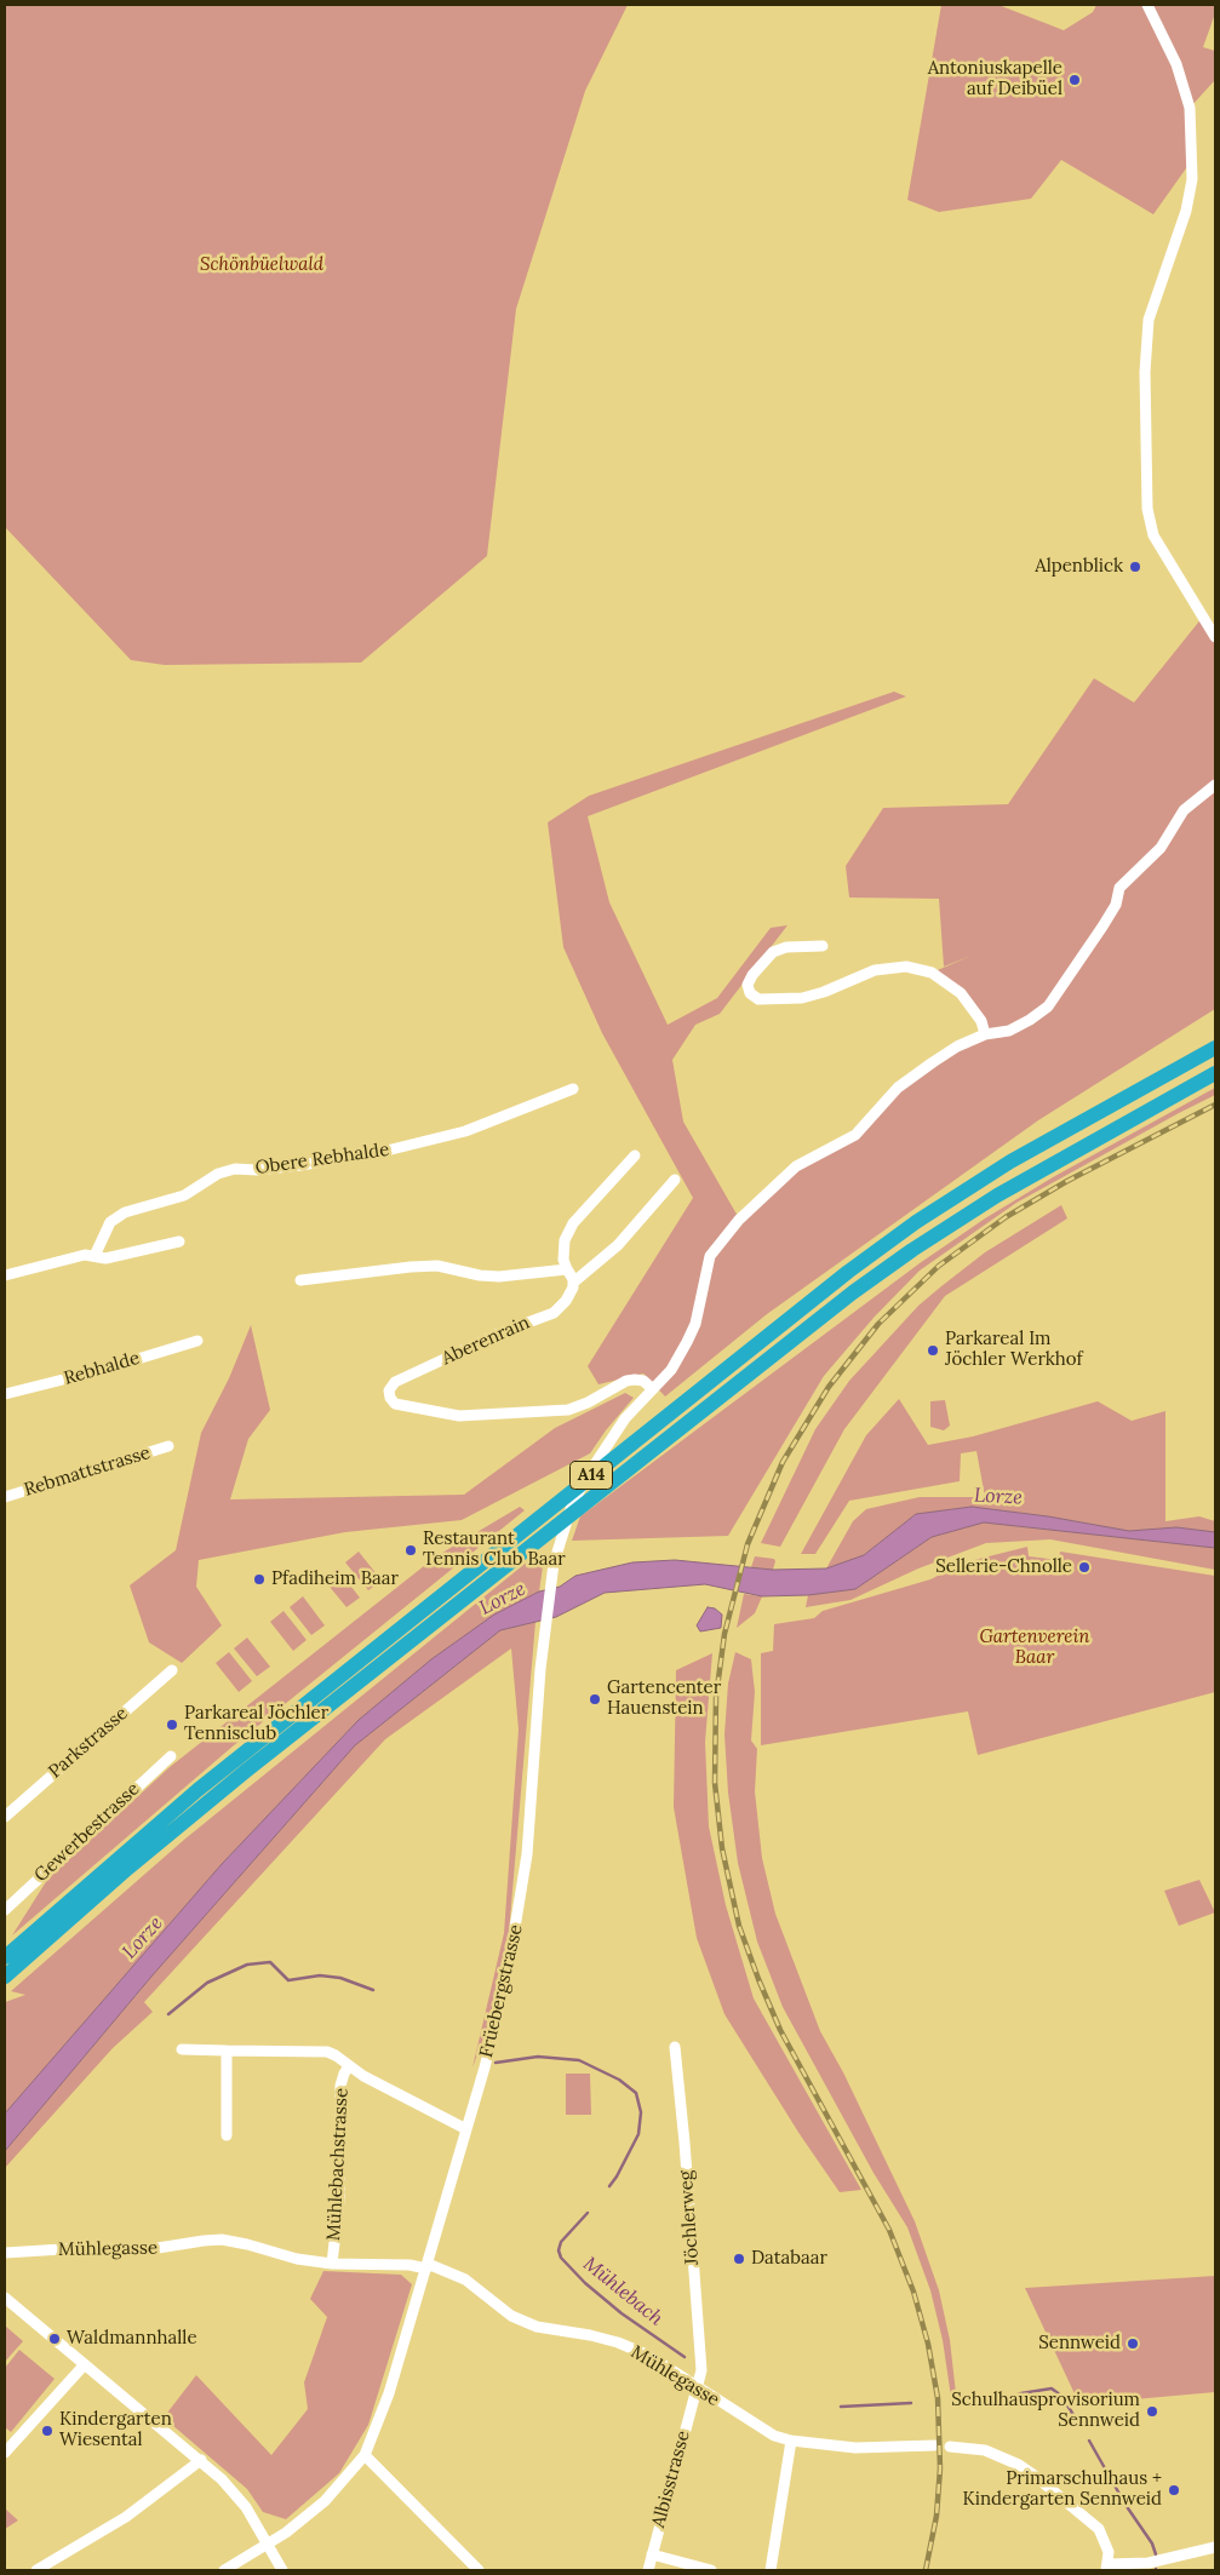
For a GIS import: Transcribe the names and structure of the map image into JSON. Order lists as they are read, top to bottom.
{
  "streets": {
    "highway": ["A14"],
    "street": [
      "Obere Rebhalde",
      "Aberenrain",
      "Rebhalde",
      "Rebmattstrasse",
      "Parkstrasse",
      "Gewerbestrasse",
      "Früebergstrasse",
      "Mühlebachstrasse",
      "Jöchlerweg",
      "Mühlegasse",
      "Albisstrasse"
    ]
  },
  "crossings": [
    ["Aberenrain", "Früebergstrasse"],
    ["Früebergstrasse", "Mühlebachstrasse"],
    ["Früebergstrasse", "Mühlegasse"],
    ["Mühlebachstrasse", "Mühlegasse"],
    ["Jöchlerweg", "Mühlegasse"],
    ["Jöchlerweg", "Albisstrasse"],
    ["Mühlegasse", "Albisstrasse"]
  ],
  "water": ["Lorze", "Mühlebach"],
  "parks": ["Schönbüelwald", "Gartenverein Baar"],
  "places": [
    "Antoniuskapelle auf Deibüel",
    "Alpenblick",
    "Parkareal Im Jöchler Werkhof",
    "Restaurant Tennis Club Baar",
    "Sellerie-Chnolle",
    "Pfadiheim Baar",
    "Gartencenter Hauenstein",
    "Parkareal Jöchler Tennisclub",
    "Databaar",
    "Waldmannhalle",
    "Sennweid",
    "Schulhausprovisorium Sennweid",
    "Kindergarten Wiesental",
    "Primarschulhaus + Kindergarten Sennweid"
  ]
}
